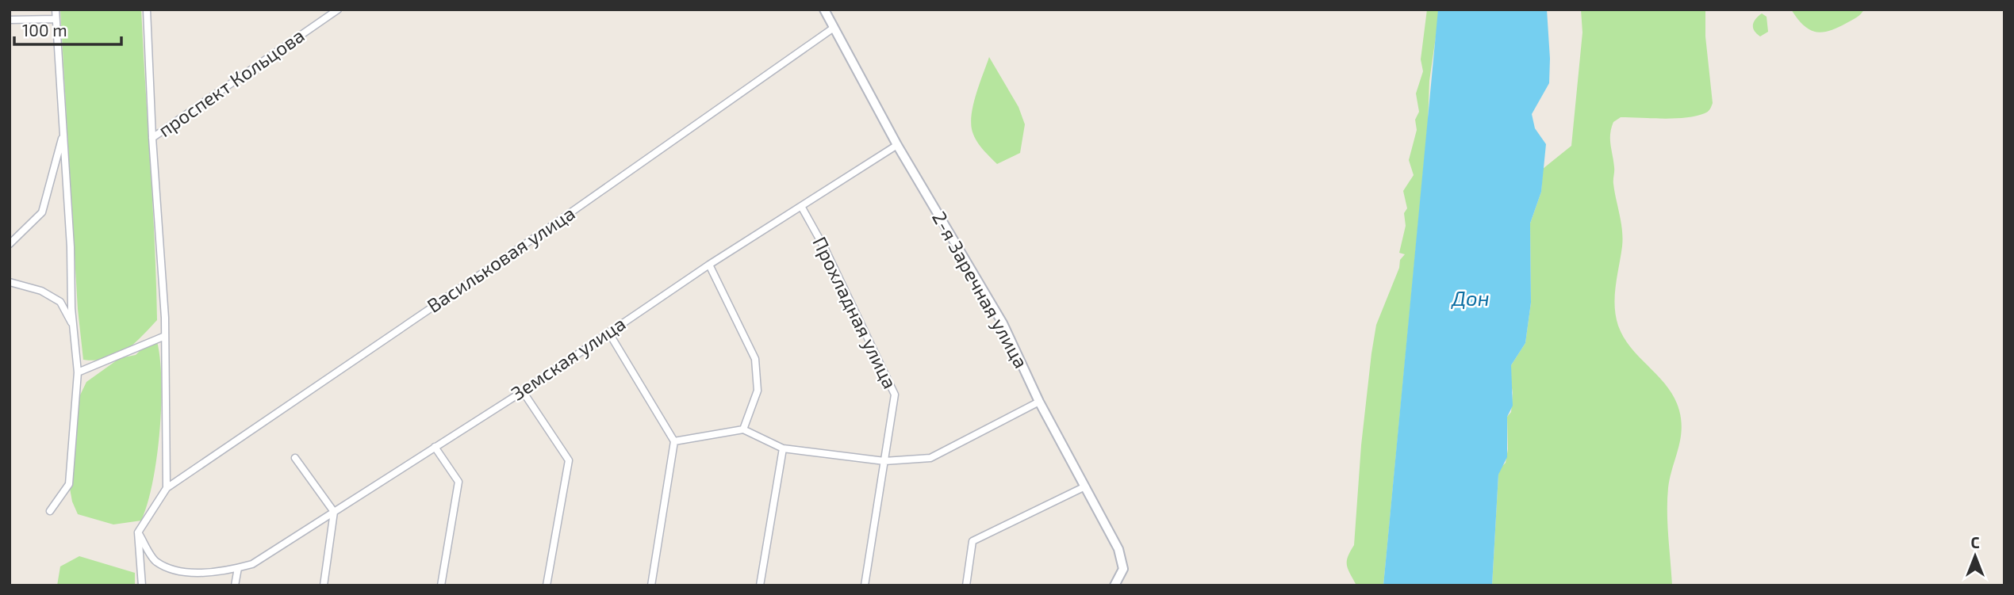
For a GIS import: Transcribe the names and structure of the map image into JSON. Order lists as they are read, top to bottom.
{
  "streets": {
    "street": [
      "проспект Кольцова",
      "Васильковая улица",
      "2-я Заречная улица",
      "Прохладная улица",
      "Земская улица"
    ]
  },
  "crossings": [
    ["Васильковая улица", "2-я Заречная улица"],
    ["2-я Заречная улица", "Земская улица"],
    ["Прохладная улица", "Земская улица"]
  ],
  "water": ["Дон"],
  "scale_bar": "100 m",
  "north": "top"
}
